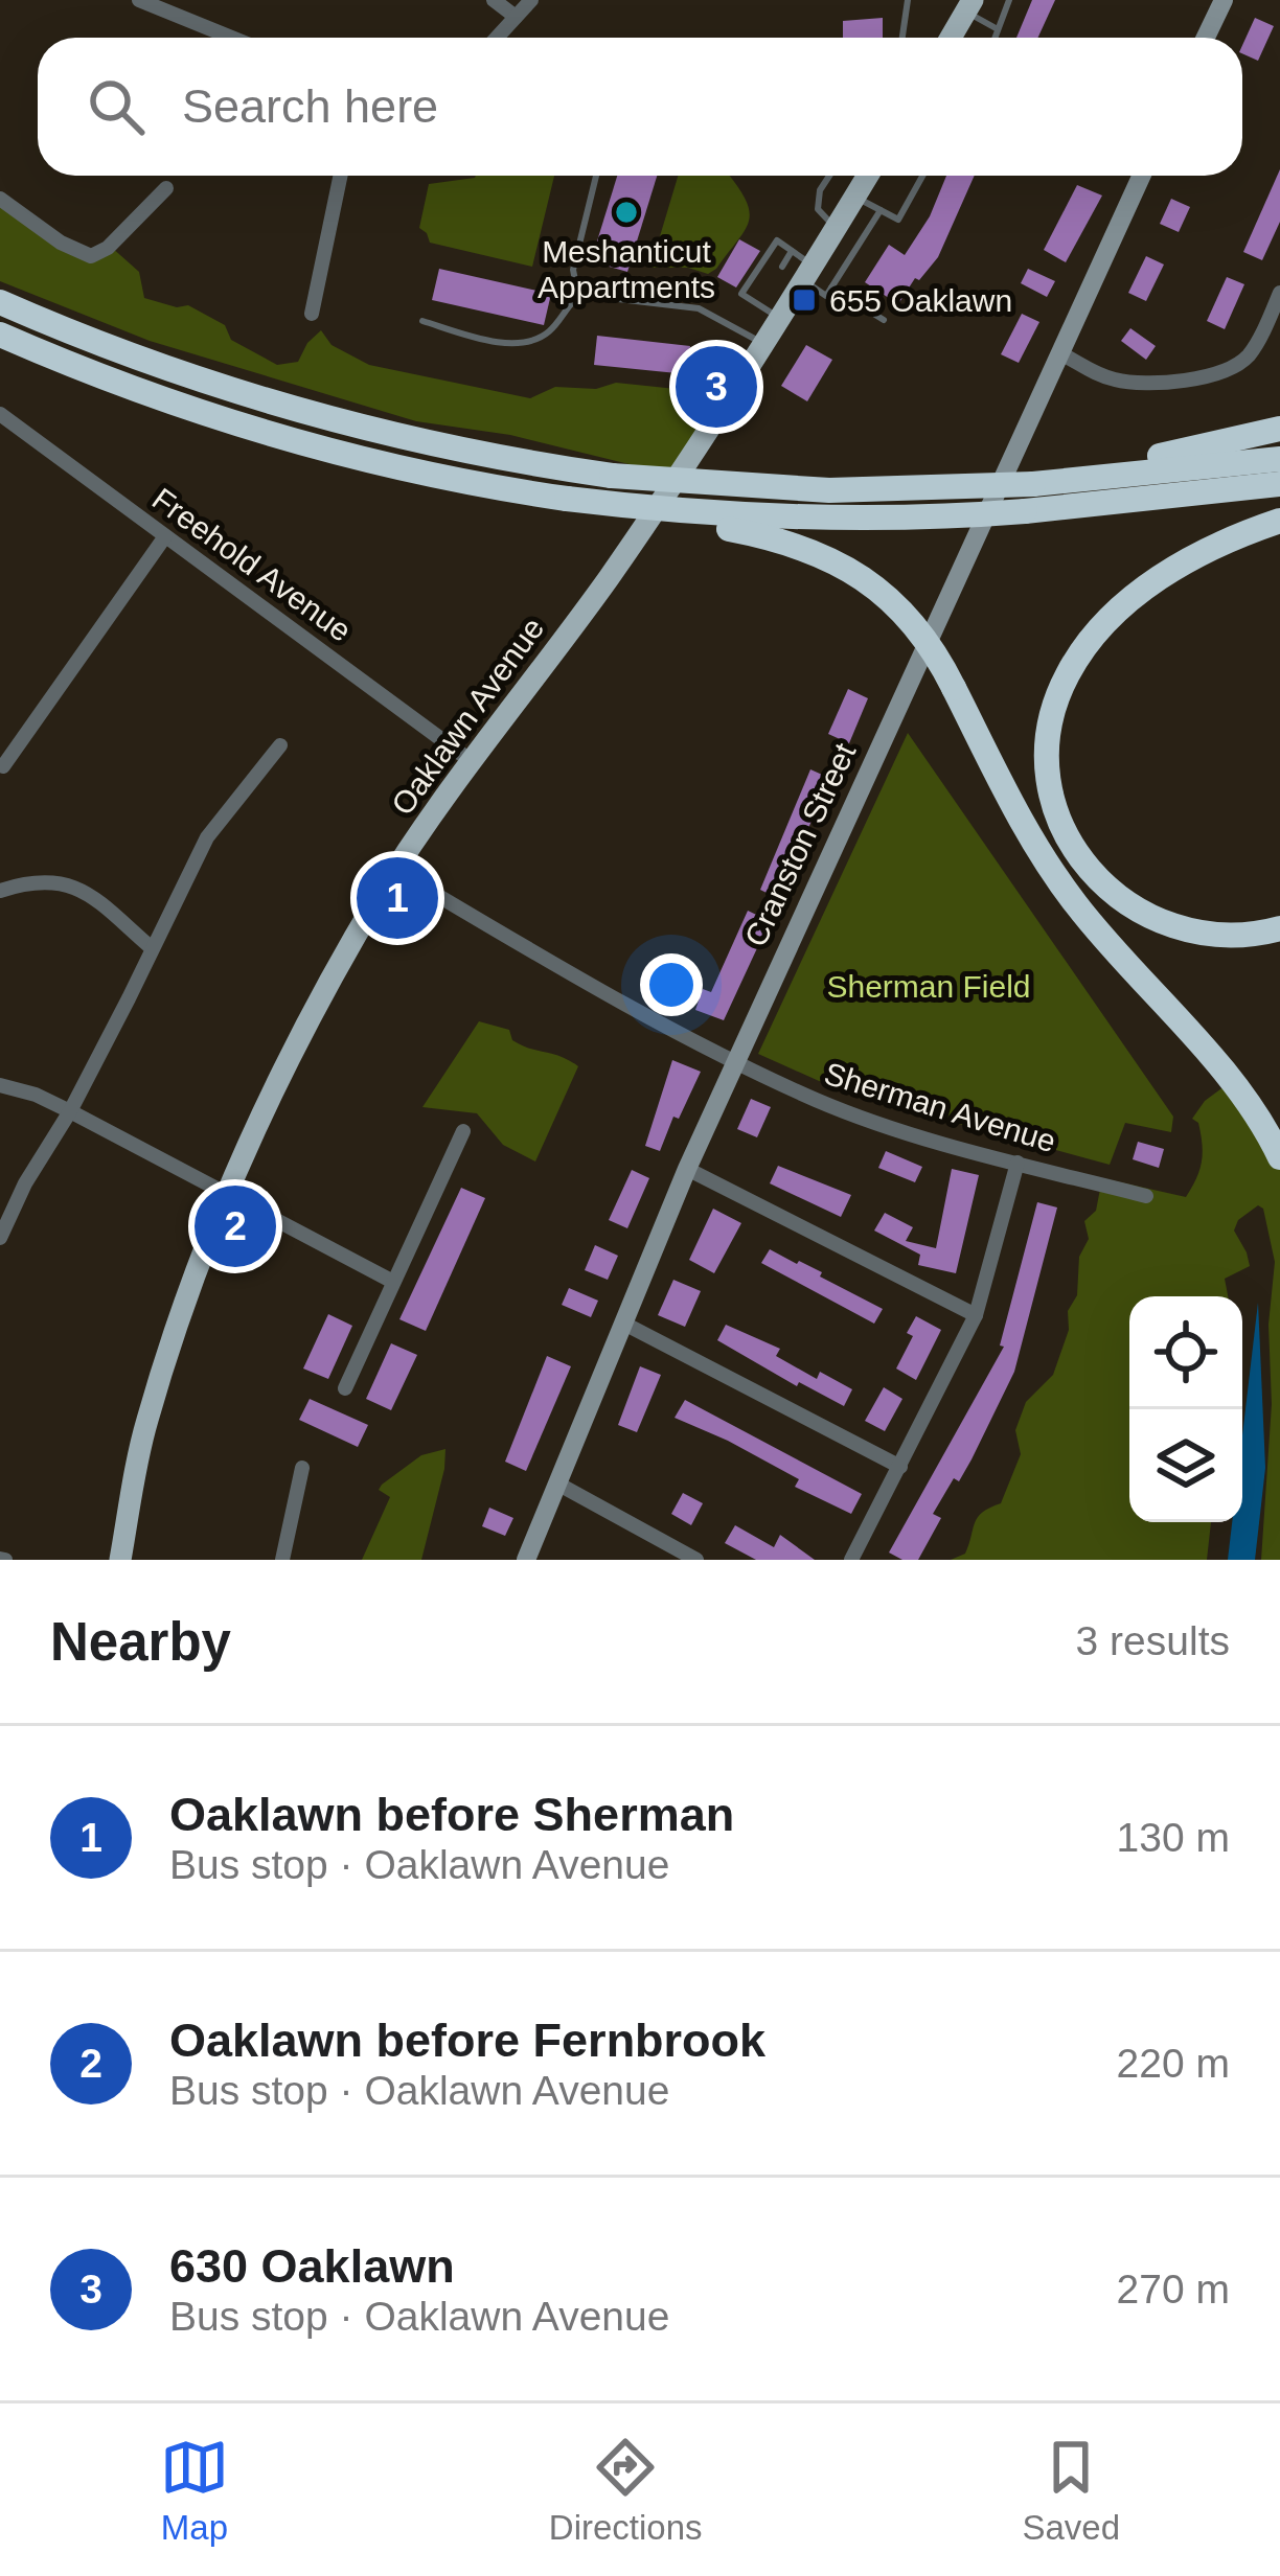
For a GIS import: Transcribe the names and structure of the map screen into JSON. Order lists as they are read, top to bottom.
{
  "streets": {
    "main road": ["Oaklawn Avenue"],
    "street": ["Freehold Avenue", "Cranston Street", "Sherman Avenue"]
  },
  "crossings": [
    ["Freehold Avenue", "Oaklawn Avenue"],
    ["Oaklawn Avenue", "Sherman Avenue"],
    ["Cranston Street", "Sherman Avenue"]
  ],
  "parks": ["Sherman Field"],
  "places": {
    "other": ["Meshanticut Appartments"],
    "transit": ["655 Oaklawn"]
  },
  "page": {
    "search": "Search here",
    "pins": ["3", "1", "2"],
    "heading": ["Nearby", "3 results"],
    "list": [
      {
        "mark": "1",
        "name": "Oaklawn before Sherman",
        "note": "Bus stop · Oaklawn Avenue",
        "value": "130 m"
      },
      {
        "mark": "2",
        "name": "Oaklawn before Fernbrook",
        "note": "Bus stop · Oaklawn Avenue",
        "value": "220 m"
      },
      {
        "mark": "3",
        "name": "630 Oaklawn",
        "note": "Bus stop · Oaklawn Avenue",
        "value": "270 m"
      }
    ],
    "nav": ["Map", "Directions", "Saved"]
  }
}
